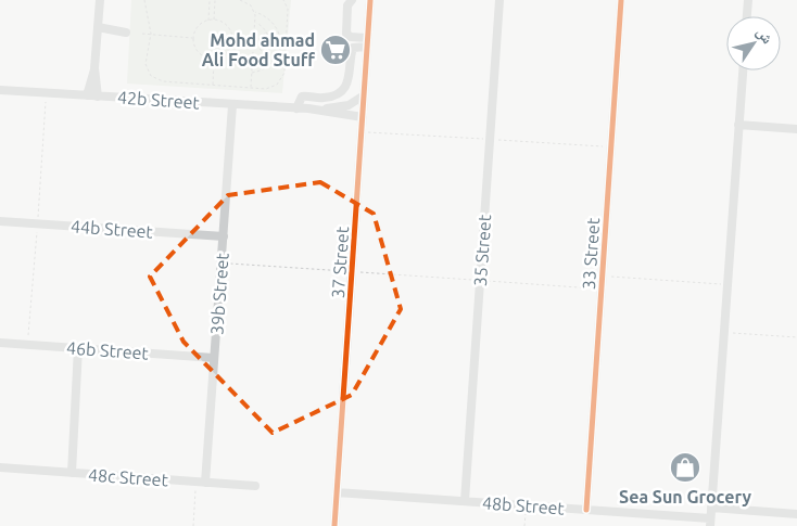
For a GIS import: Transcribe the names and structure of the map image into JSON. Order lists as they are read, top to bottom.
{
  "streets": {
    "street": [
      "42b Street",
      "44b Street",
      "35 Street",
      "33 Street",
      "37 Street",
      "39b Street",
      "46b Street",
      "48c Street",
      "48b Street"
    ]
  },
  "crossings": [
    ["42b Street", "37 Street"],
    ["42b Street", "39b Street"],
    ["44b Street", "39b Street"],
    ["35 Street", "48b Street"],
    ["33 Street", "48b Street"],
    ["37 Street", "48b Street"],
    ["39b Street", "46b Street"],
    ["39b Street", "48c Street"]
  ],
  "places": {
    "supermarket": ["Mohd ahmad Ali Food Stuff"],
    "shop": ["Sea Sun Grocery"]
  },
  "north": "top right"
}
